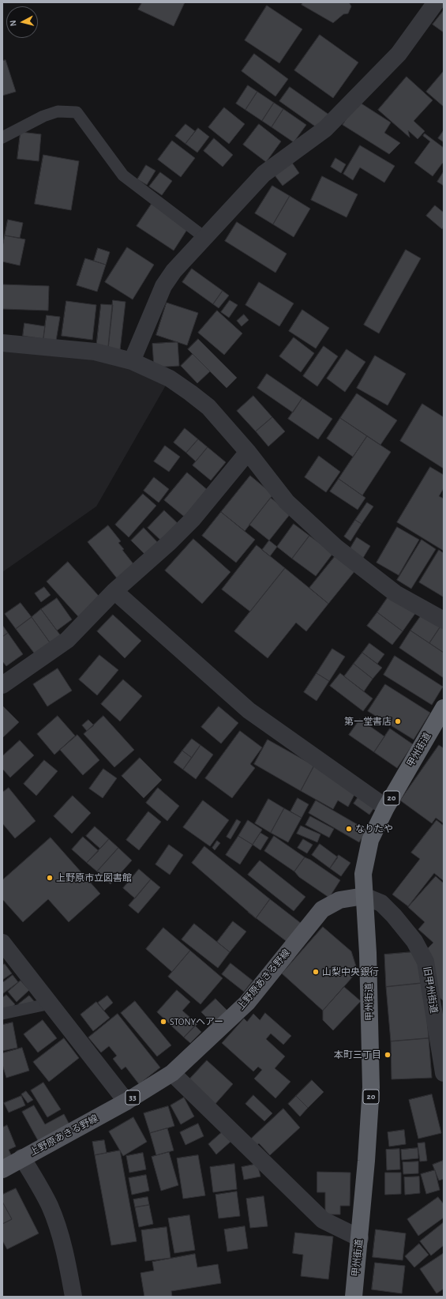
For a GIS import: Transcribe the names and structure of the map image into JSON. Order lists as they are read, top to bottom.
{
  "streets": {
    "highway": ["甲州街道", "20"],
    "main road": ["上野原あきる野線", "33"],
    "street": ["旧甲州街道"]
  },
  "crossings": [
    ["甲州街道", "上野原あきる野線"],
    ["甲州街道", "旧甲州街道"],
    ["上野原あきる野線", "旧甲州街道"]
  ],
  "places": [
    "第一堂書店",
    "なりたや",
    "上野原市立図書館",
    "山梨中央銀行",
    "STONYヘアー",
    "本町三丁目"
  ],
  "north": "left"
}
